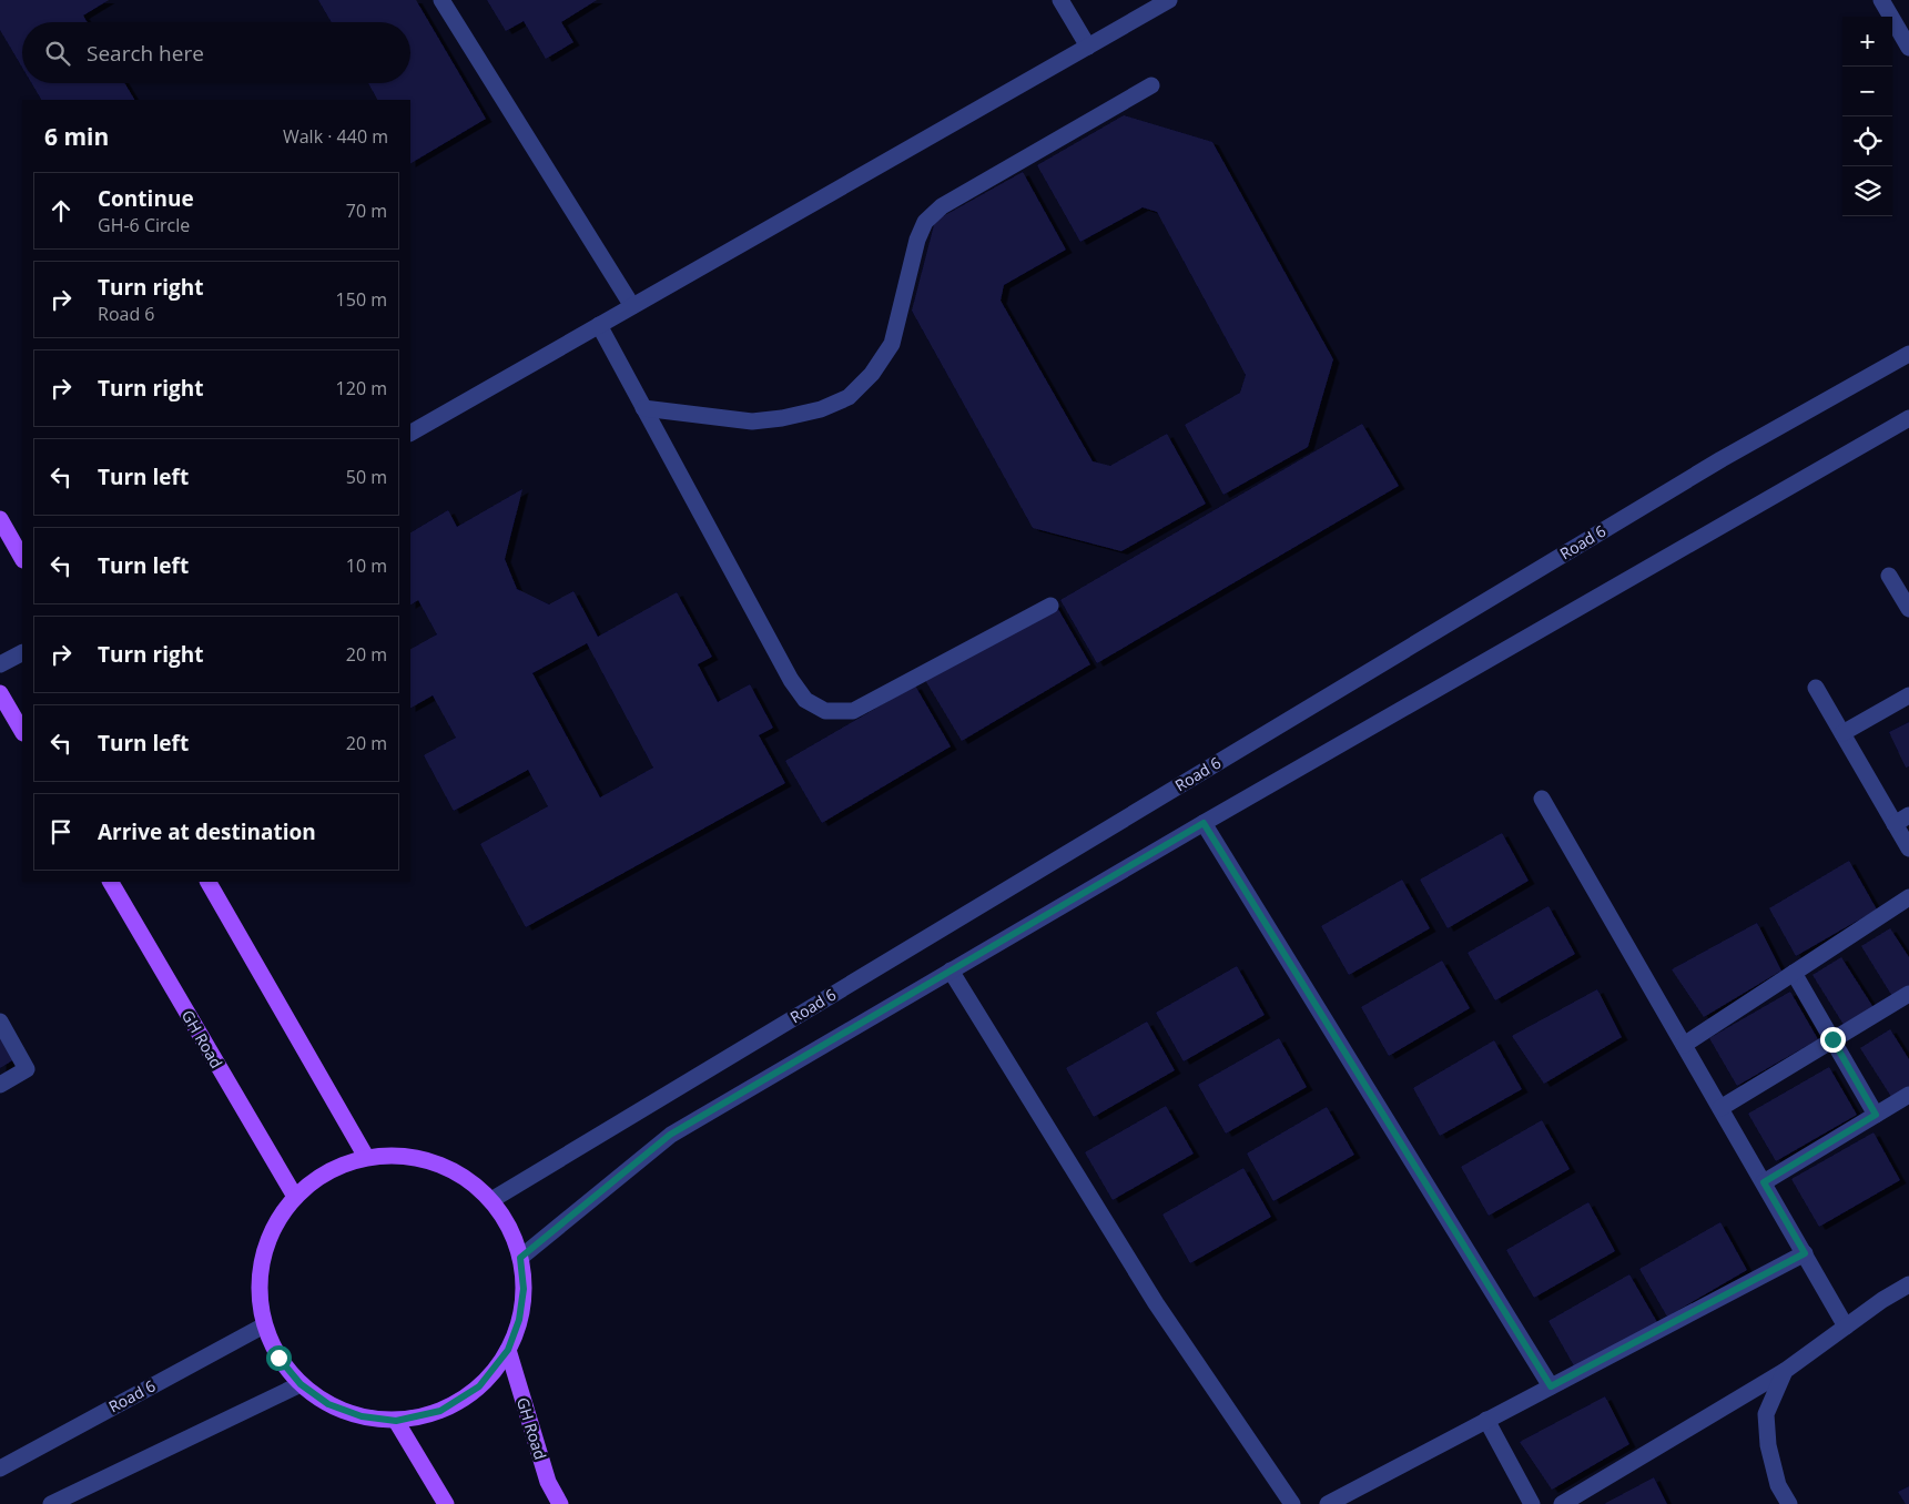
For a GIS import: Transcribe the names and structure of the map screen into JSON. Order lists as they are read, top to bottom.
{
  "streets": {
    "main road": ["GH Road"],
    "street": ["Road 6"]
  },
  "page": {
    "map_buttons": ["+", "−"],
    "search": "Search here",
    "heading": ["6 min", "Walk · 440 m"],
    "list": [
      ["Continue", "GH-6 Circle", "70 m"],
      ["Turn right", "Road 6", "150 m"],
      ["Turn right", "120 m"],
      ["Turn left", "50 m"],
      ["Turn left", "10 m"],
      ["Turn right", "20 m"],
      ["Turn left", "20 m"],
      "Arrive at destination"
    ]
  }
}
